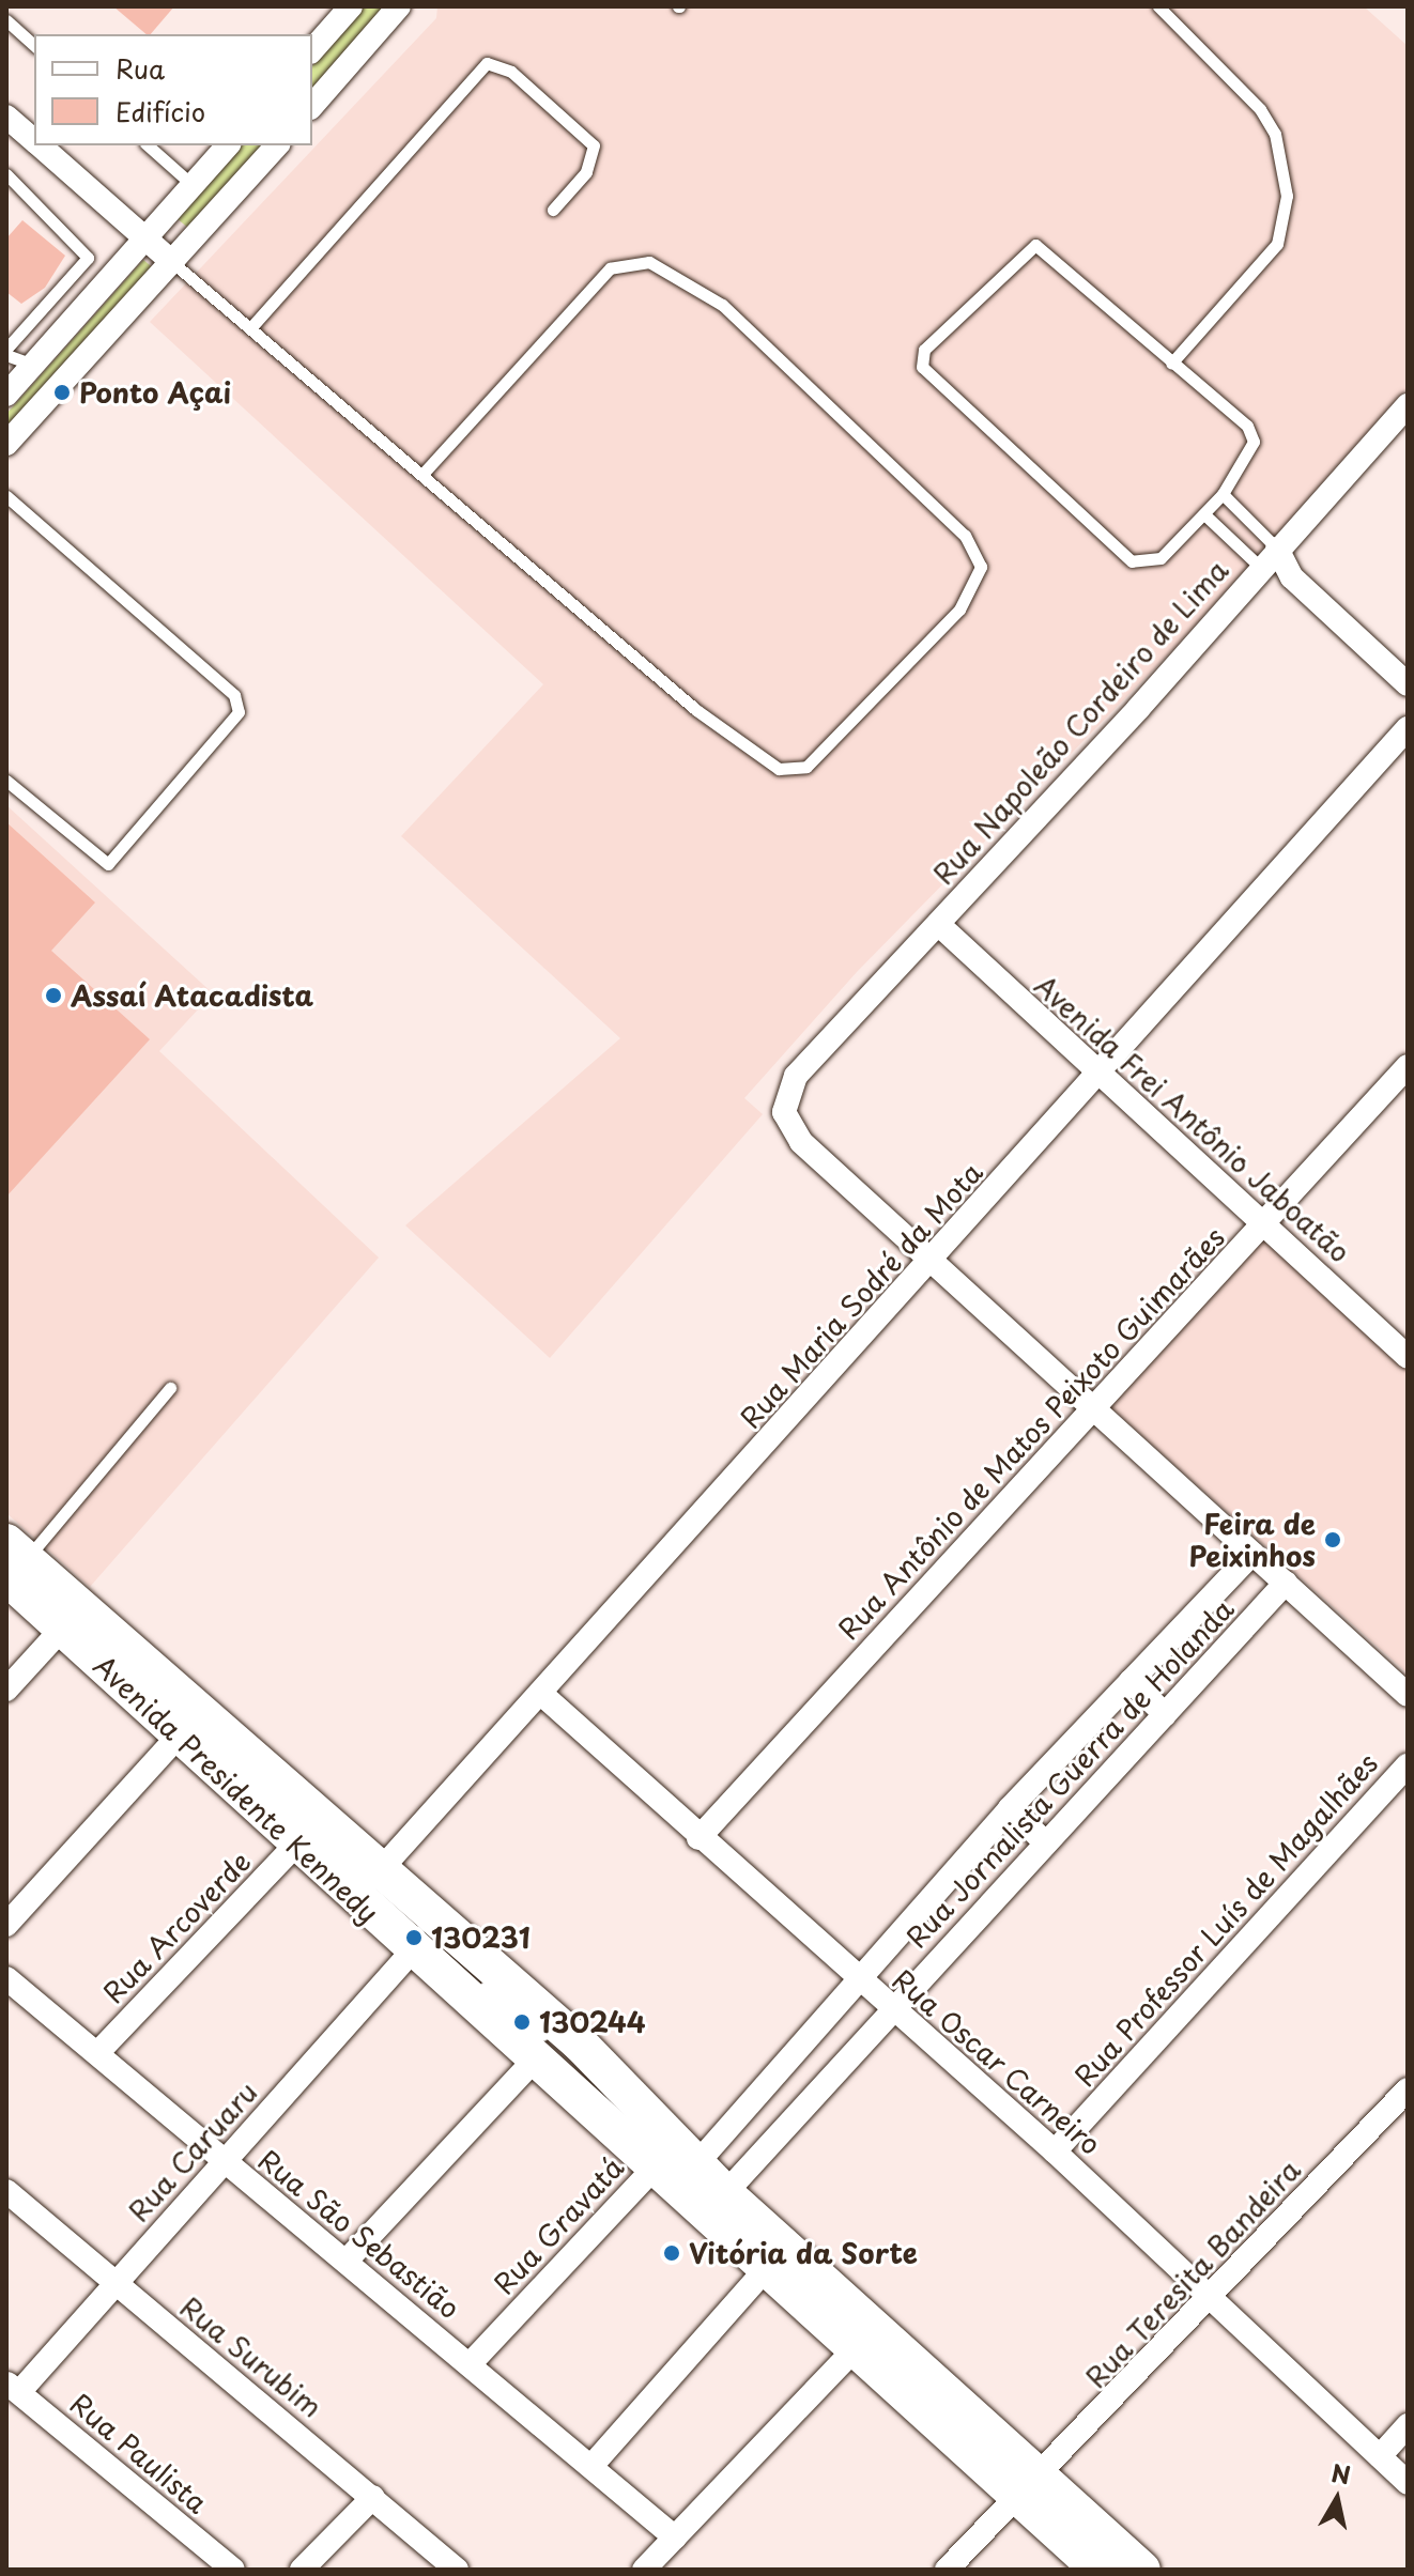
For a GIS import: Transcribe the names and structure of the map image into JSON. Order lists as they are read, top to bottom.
{
  "streets": {
    "main road": ["Avenida Presidente Kennedy"],
    "street": [
      "Rua Napoleão Cordeiro de Lima",
      "Avenida Frei Antônio Jaboatão",
      "Rua Maria Sodré da Mota",
      "Rua Antônio de Matos Peixoto Guimarães",
      "Rua Jornalista Guerra de Holanda",
      "Rua Professor Luís de Magalhães",
      "Rua Arcoverde",
      "Rua Oscar Carneiro",
      "Rua Caruaru",
      "Rua Gravatá",
      "Rua São Sebastião",
      "Rua Teresita Bandeira",
      "Rua Surubim",
      "Rua Paulista"
    ]
  },
  "crossings": [
    ["Rua Napoleão Cordeiro de Lima", "Avenida Frei Antônio Jaboatão"],
    ["Rua Napoleão Cordeiro de Lima", "Rua Maria Sodré da Mota"],
    ["Avenida Frei Antônio Jaboatão", "Rua Maria Sodré da Mota"],
    ["Avenida Frei Antônio Jaboatão", "Rua Antônio de Matos Peixoto Guimarães"],
    ["Rua Maria Sodré da Mota", "Avenida Presidente Kennedy"],
    ["Rua Maria Sodré da Mota", "Rua Oscar Carneiro"],
    ["Rua Antônio de Matos Peixoto Guimarães", "Rua Oscar Carneiro"],
    ["Rua Jornalista Guerra de Holanda", "Avenida Presidente Kennedy"],
    ["Rua Jornalista Guerra de Holanda", "Rua Oscar Carneiro"],
    ["Avenida Presidente Kennedy", "Rua Arcoverde"],
    ["Avenida Presidente Kennedy", "Rua Caruaru"],
    ["Avenida Presidente Kennedy", "Rua Gravatá"],
    ["Avenida Presidente Kennedy", "Rua Teresita Bandeira"],
    ["Rua Professor Luís de Magalhães", "Rua Oscar Carneiro"],
    ["Rua Arcoverde", "Rua São Sebastião"],
    ["Rua Oscar Carneiro", "Rua Teresita Bandeira"],
    ["Rua Caruaru", "Rua São Sebastião"],
    ["Rua Caruaru", "Rua Surubim"],
    ["Rua Caruaru", "Rua Paulista"],
    ["Rua Gravatá", "Rua São Sebastião"]
  ],
  "places": [
    "Ponto Açai",
    "Assaí Atacadista",
    "Feira de Peixinhos",
    "130231",
    "130244",
    "Vitória da Sorte"
  ],
  "legend": ["Rua", "Edifício"],
  "north": "top"
}
